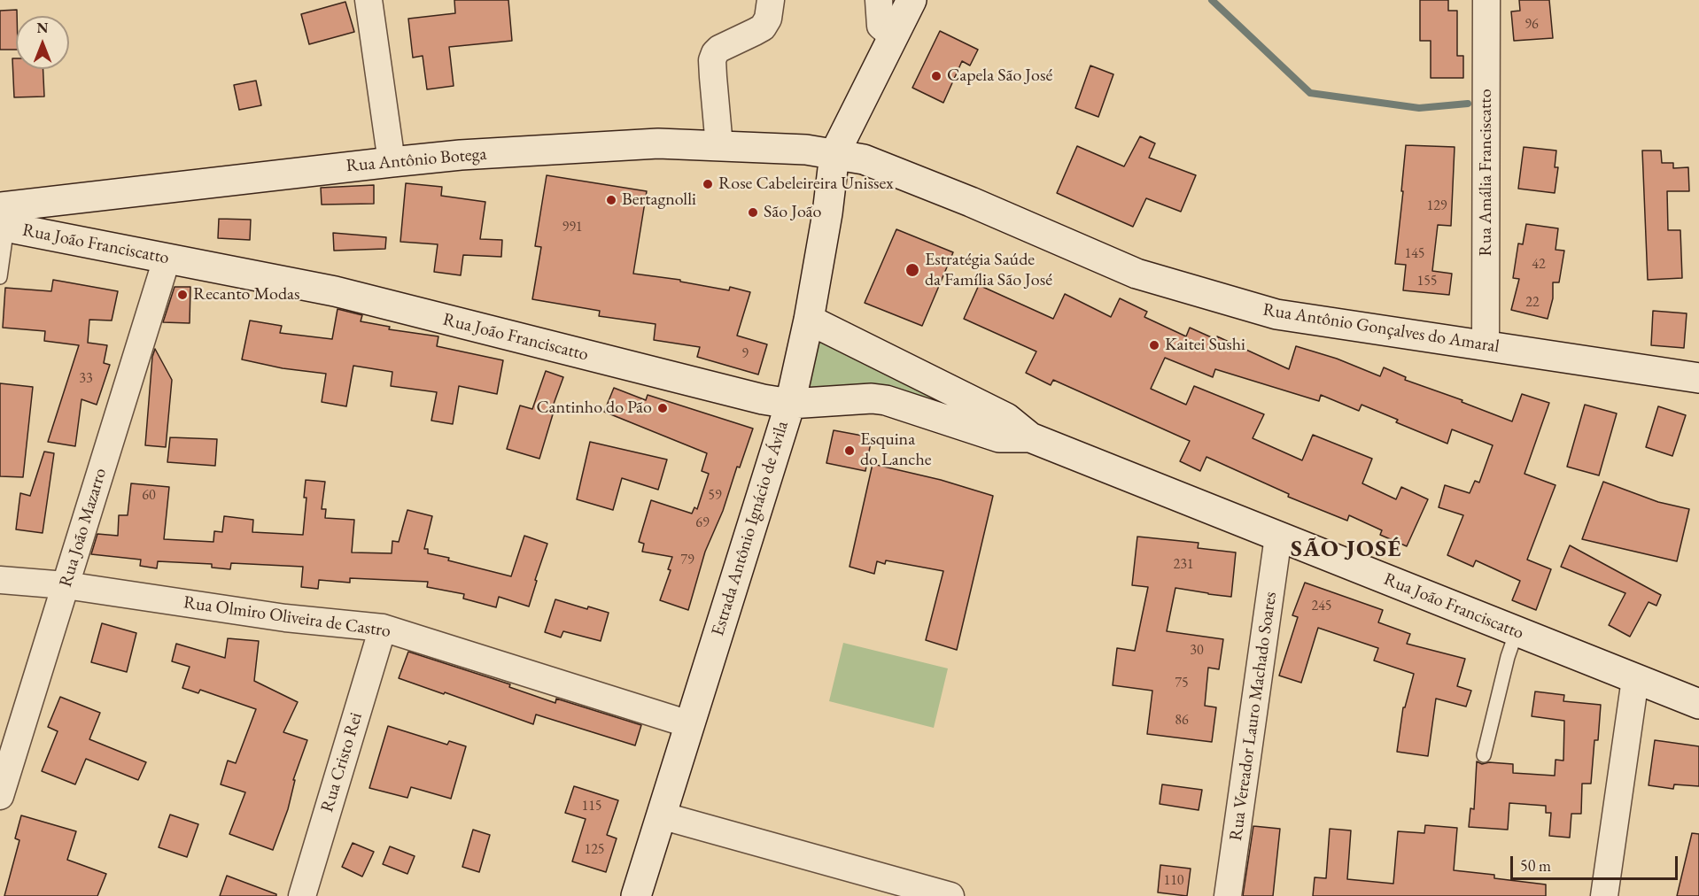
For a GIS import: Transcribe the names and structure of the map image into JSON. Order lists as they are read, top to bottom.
{
  "streets": {
    "street": [
      "Rua Antônio Botega",
      "Rua Amália Franciscatto",
      "Rua João Franciscatto",
      "Rua Antônio Gonçalves do Amaral",
      "Rua João Mazarro",
      "Estrada Antônio Ignácio de Ávila",
      "Rua Olmiro Oliveira de Castro",
      "Rua Vereador Lauro Machado Soares",
      "Rua Cristo Rei"
    ]
  },
  "crossings": [
    ["Rua Antônio Botega", "Rua João Franciscatto"],
    ["Rua Antônio Botega", "Rua Antônio Gonçalves do Amaral"],
    ["Rua Antônio Botega", "Estrada Antônio Ignácio de Ávila"],
    ["Rua Amália Franciscatto", "Rua Antônio Gonçalves do Amaral"],
    ["Rua João Franciscatto", "Rua João Mazarro"],
    ["Rua João Franciscatto", "Estrada Antônio Ignácio de Ávila"],
    ["Rua João Franciscatto", "Rua Vereador Lauro Machado Soares"],
    ["Rua Antônio Gonçalves do Amaral", "Estrada Antônio Ignácio de Ávila"],
    ["Rua João Mazarro", "Rua Olmiro Oliveira de Castro"],
    ["Estrada Antônio Ignácio de Ávila", "Rua Olmiro Oliveira de Castro"],
    ["Rua Olmiro Oliveira de Castro", "Rua Cristo Rei"]
  ],
  "districts": ["SÃO JOSÉ"],
  "places": [
    "Capela São José",
    "Rose Cabeleireira Unissex",
    "Bertagnolli",
    "São João",
    "Estratégia Saúde da Família São José",
    "Recanto Modas",
    "Kaitei Sushi",
    "Cantinho do Pão",
    "Esquina do Lanche"
  ],
  "house_numbers": [
    "96",
    "129",
    "991",
    "145",
    "42",
    "155",
    "22",
    "9",
    "33",
    "60",
    "59",
    "69",
    "79",
    "231",
    "245",
    "30",
    "75",
    "86",
    "115",
    "125",
    "110"
  ],
  "scale_bar": "50 m",
  "north": "top"
}
